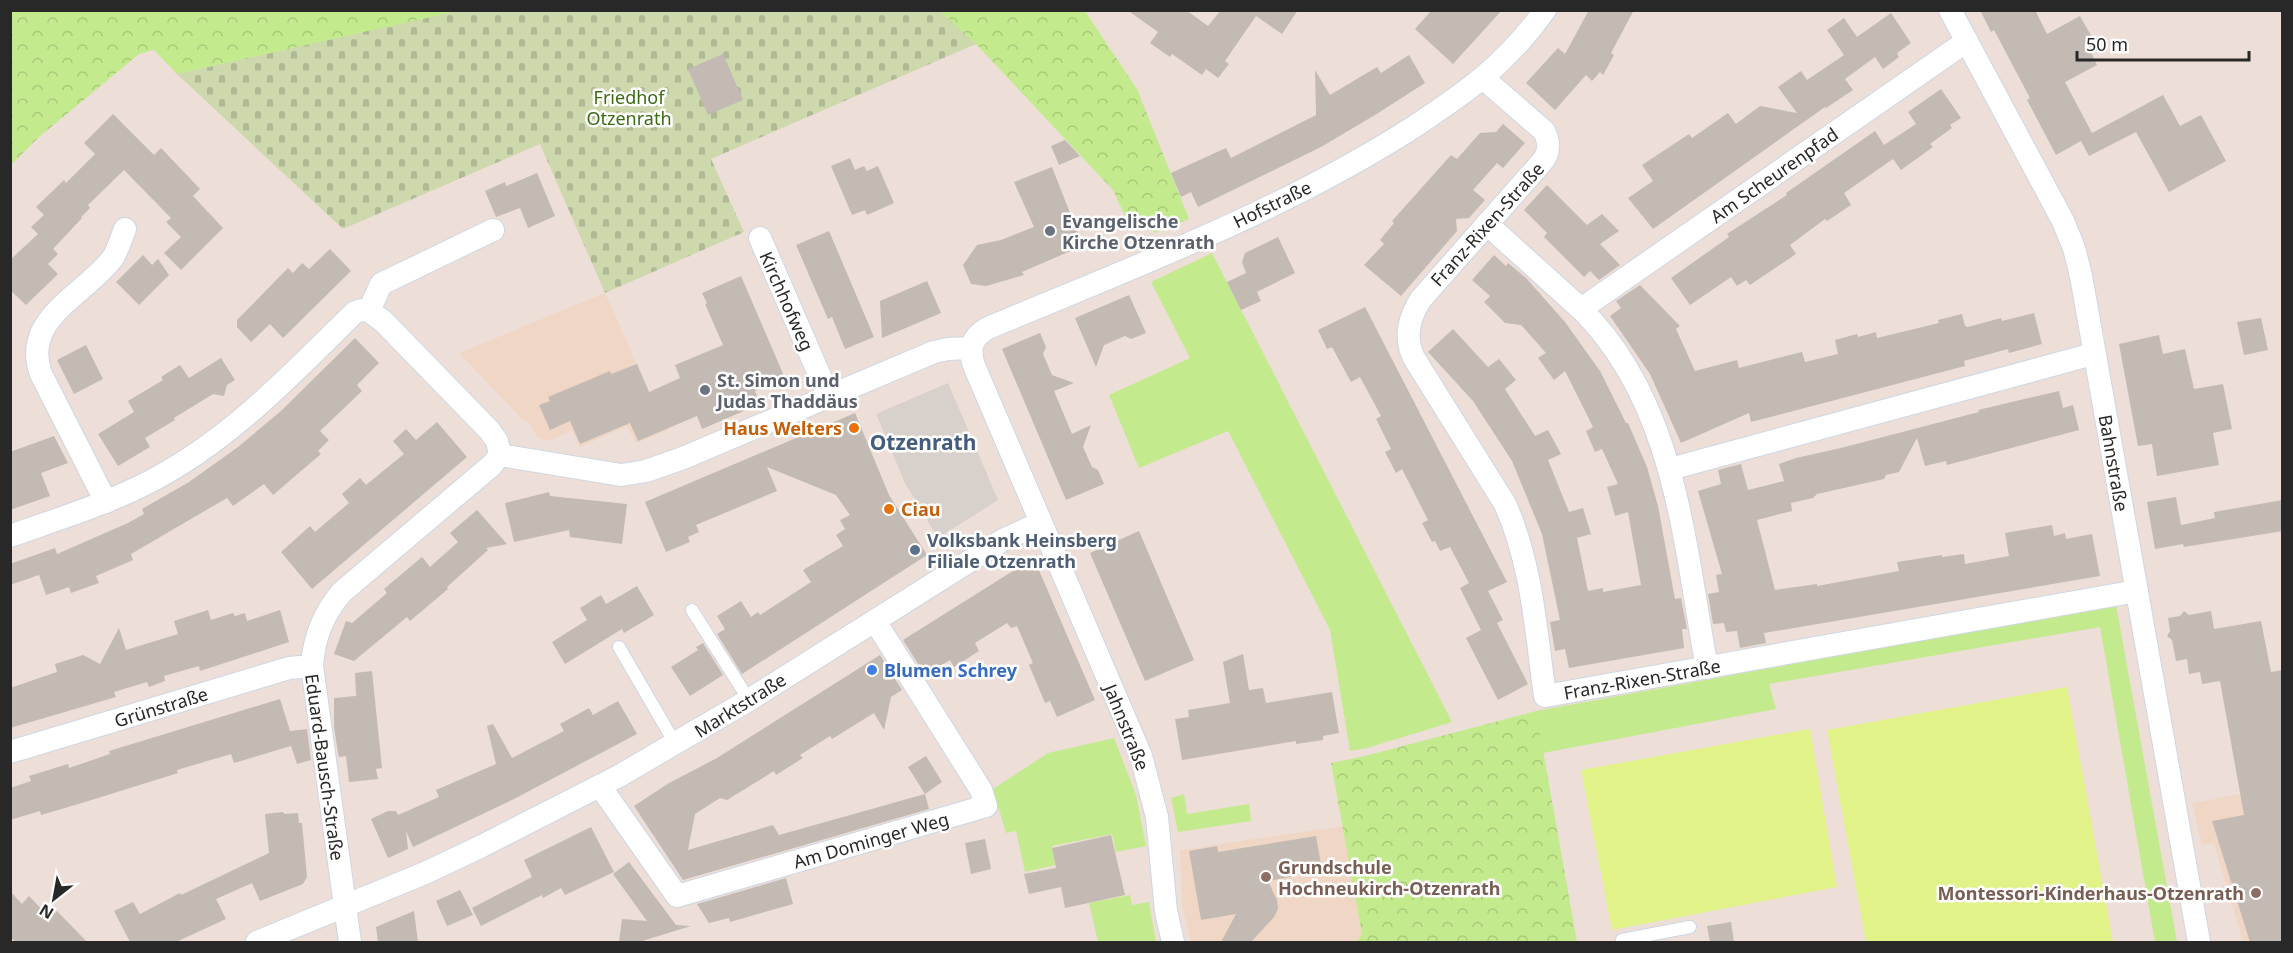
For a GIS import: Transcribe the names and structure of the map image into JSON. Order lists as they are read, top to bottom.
{
  "streets": {
    "street": [
      "Am Scheurenpfad",
      "Hofstraße",
      "Franz-Rixen-Straße",
      "Kirchhofweg",
      "Bahnstraße",
      "Marktstraße",
      "Grünstraße",
      "Jahnstraße",
      "Eduard-Bausch-Straße",
      "Am Dominger Weg"
    ]
  },
  "crossings": [
    ["Am Scheurenpfad", "Bahnstraße"],
    ["Hofstraße", "Franz-Rixen-Straße"],
    ["Franz-Rixen-Straße", "Bahnstraße"],
    ["Marktstraße", "Jahnstraße"],
    ["Marktstraße", "Eduard-Bausch-Straße"],
    ["Marktstraße", "Am Dominger Weg"],
    ["Grünstraße", "Eduard-Bausch-Straße"]
  ],
  "districts": ["Otzenrath"],
  "parks": ["Friedhof Otzenrath"],
  "places": [
    "Evangelische Kirche Otzenrath",
    "St. Simon und Judas Thaddäus",
    "Haus Welters",
    "Ciau",
    "Volksbank Heinsberg Filiale Otzenrath",
    "Blumen Schrey",
    "Grundschule Hochneukirch-Otzenrath",
    "Montessori-Kinderhaus-Otzenrath"
  ],
  "scale_bar": "50 m",
  "north": "bottom left"
}
